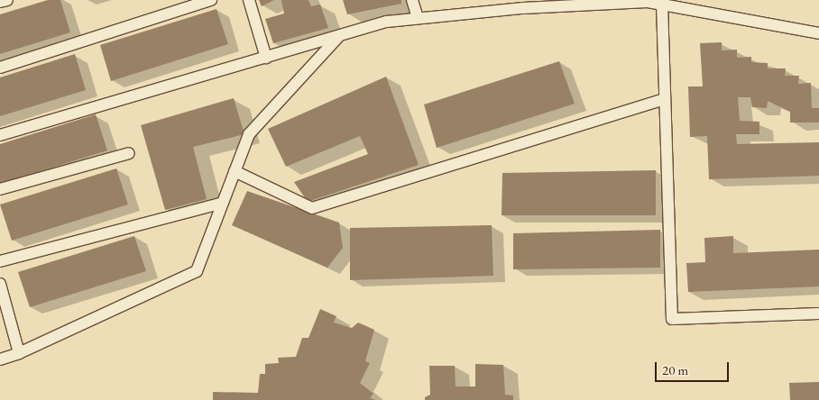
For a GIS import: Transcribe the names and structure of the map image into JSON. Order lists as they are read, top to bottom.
{
  "scale_bar": "20 m"
}
